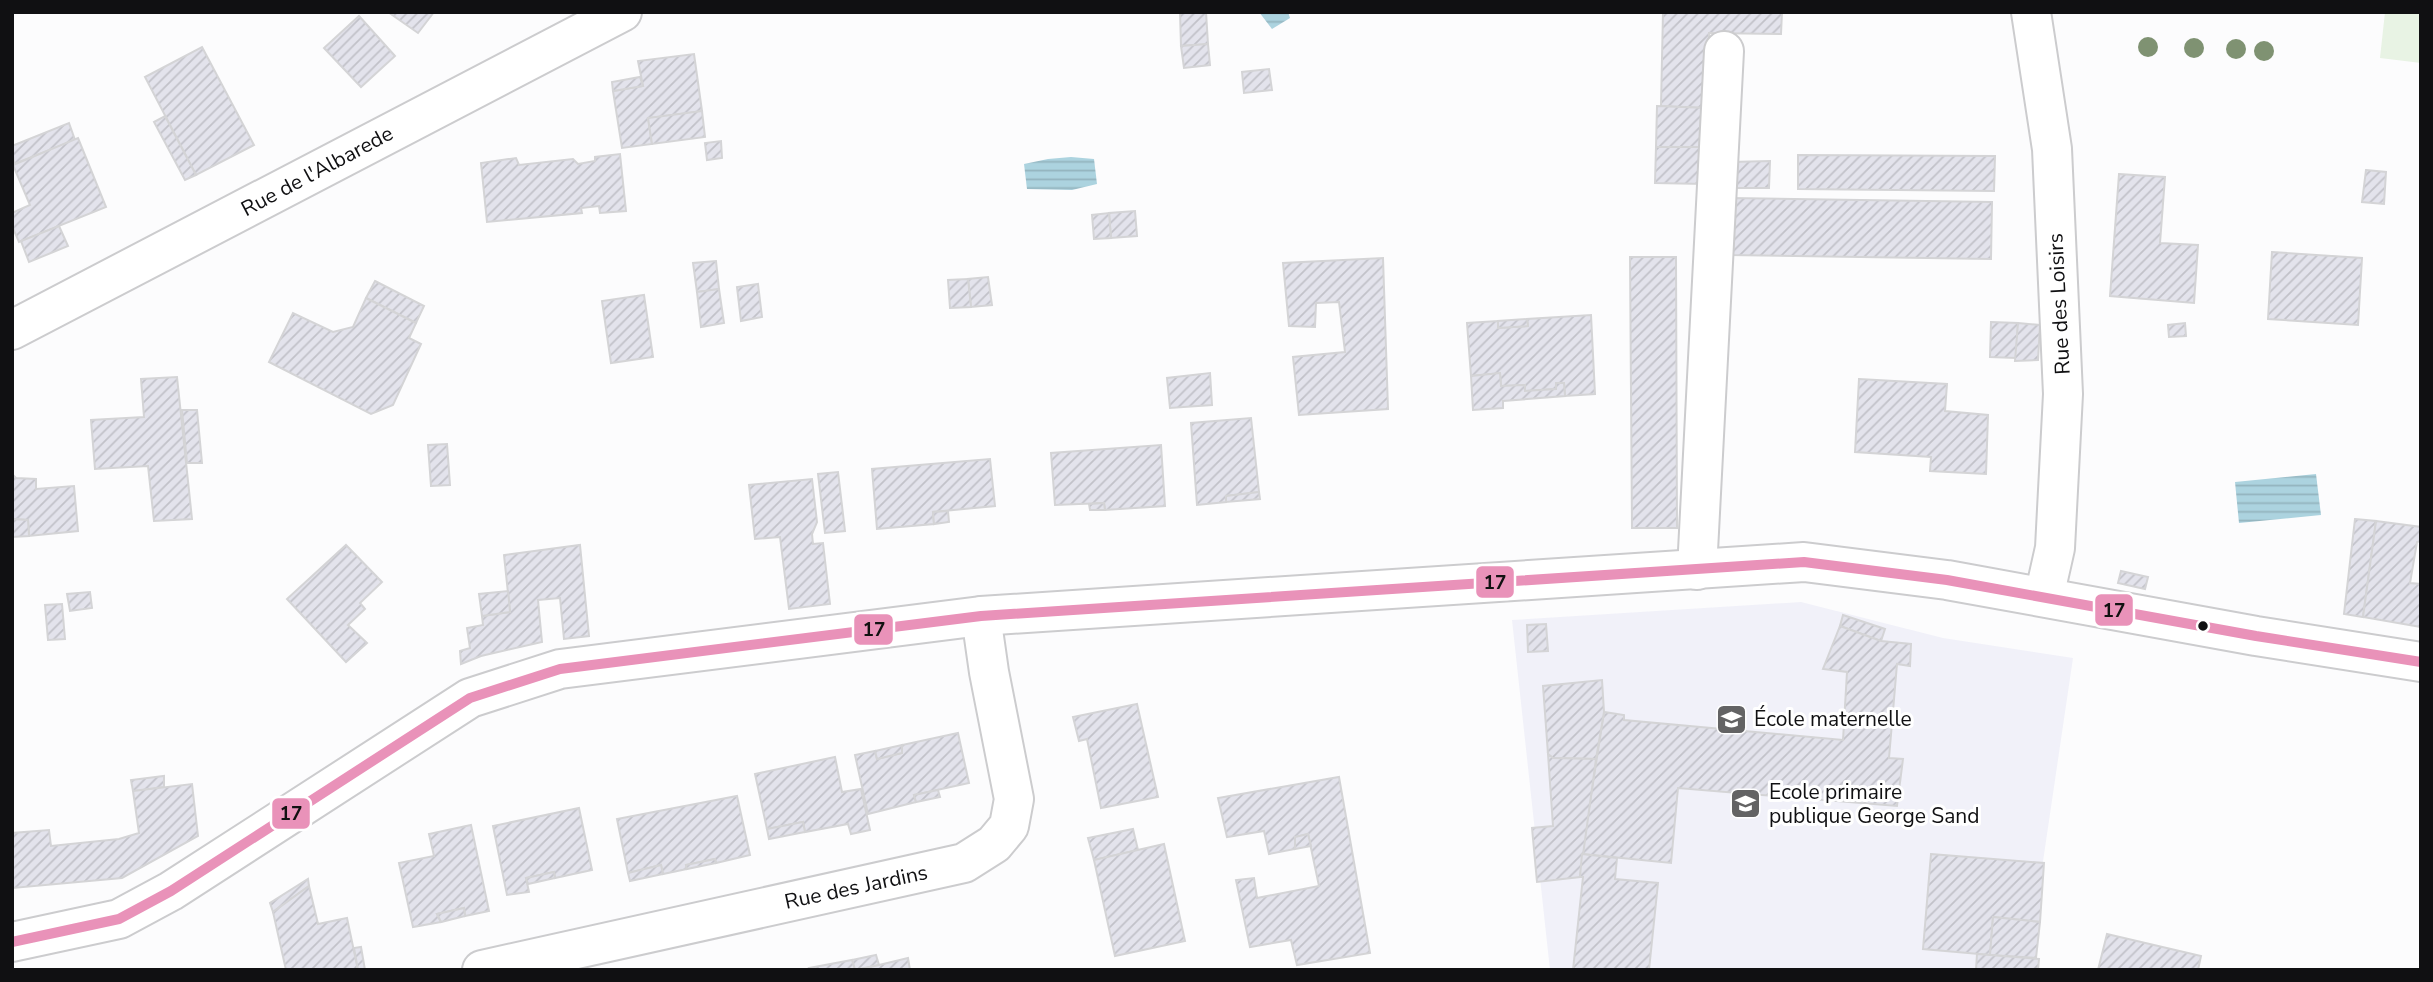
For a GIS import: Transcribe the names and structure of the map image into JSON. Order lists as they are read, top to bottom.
{
  "streets": {
    "street": ["Rue de l'Albarede", "Rue des Loisirs", "Rue des Jardins"]
  },
  "places": {
    "school or university": ["École maternelle", "Ecole primaire publique George Sand"]
  },
  "lines": ["transit line 17"]
}
